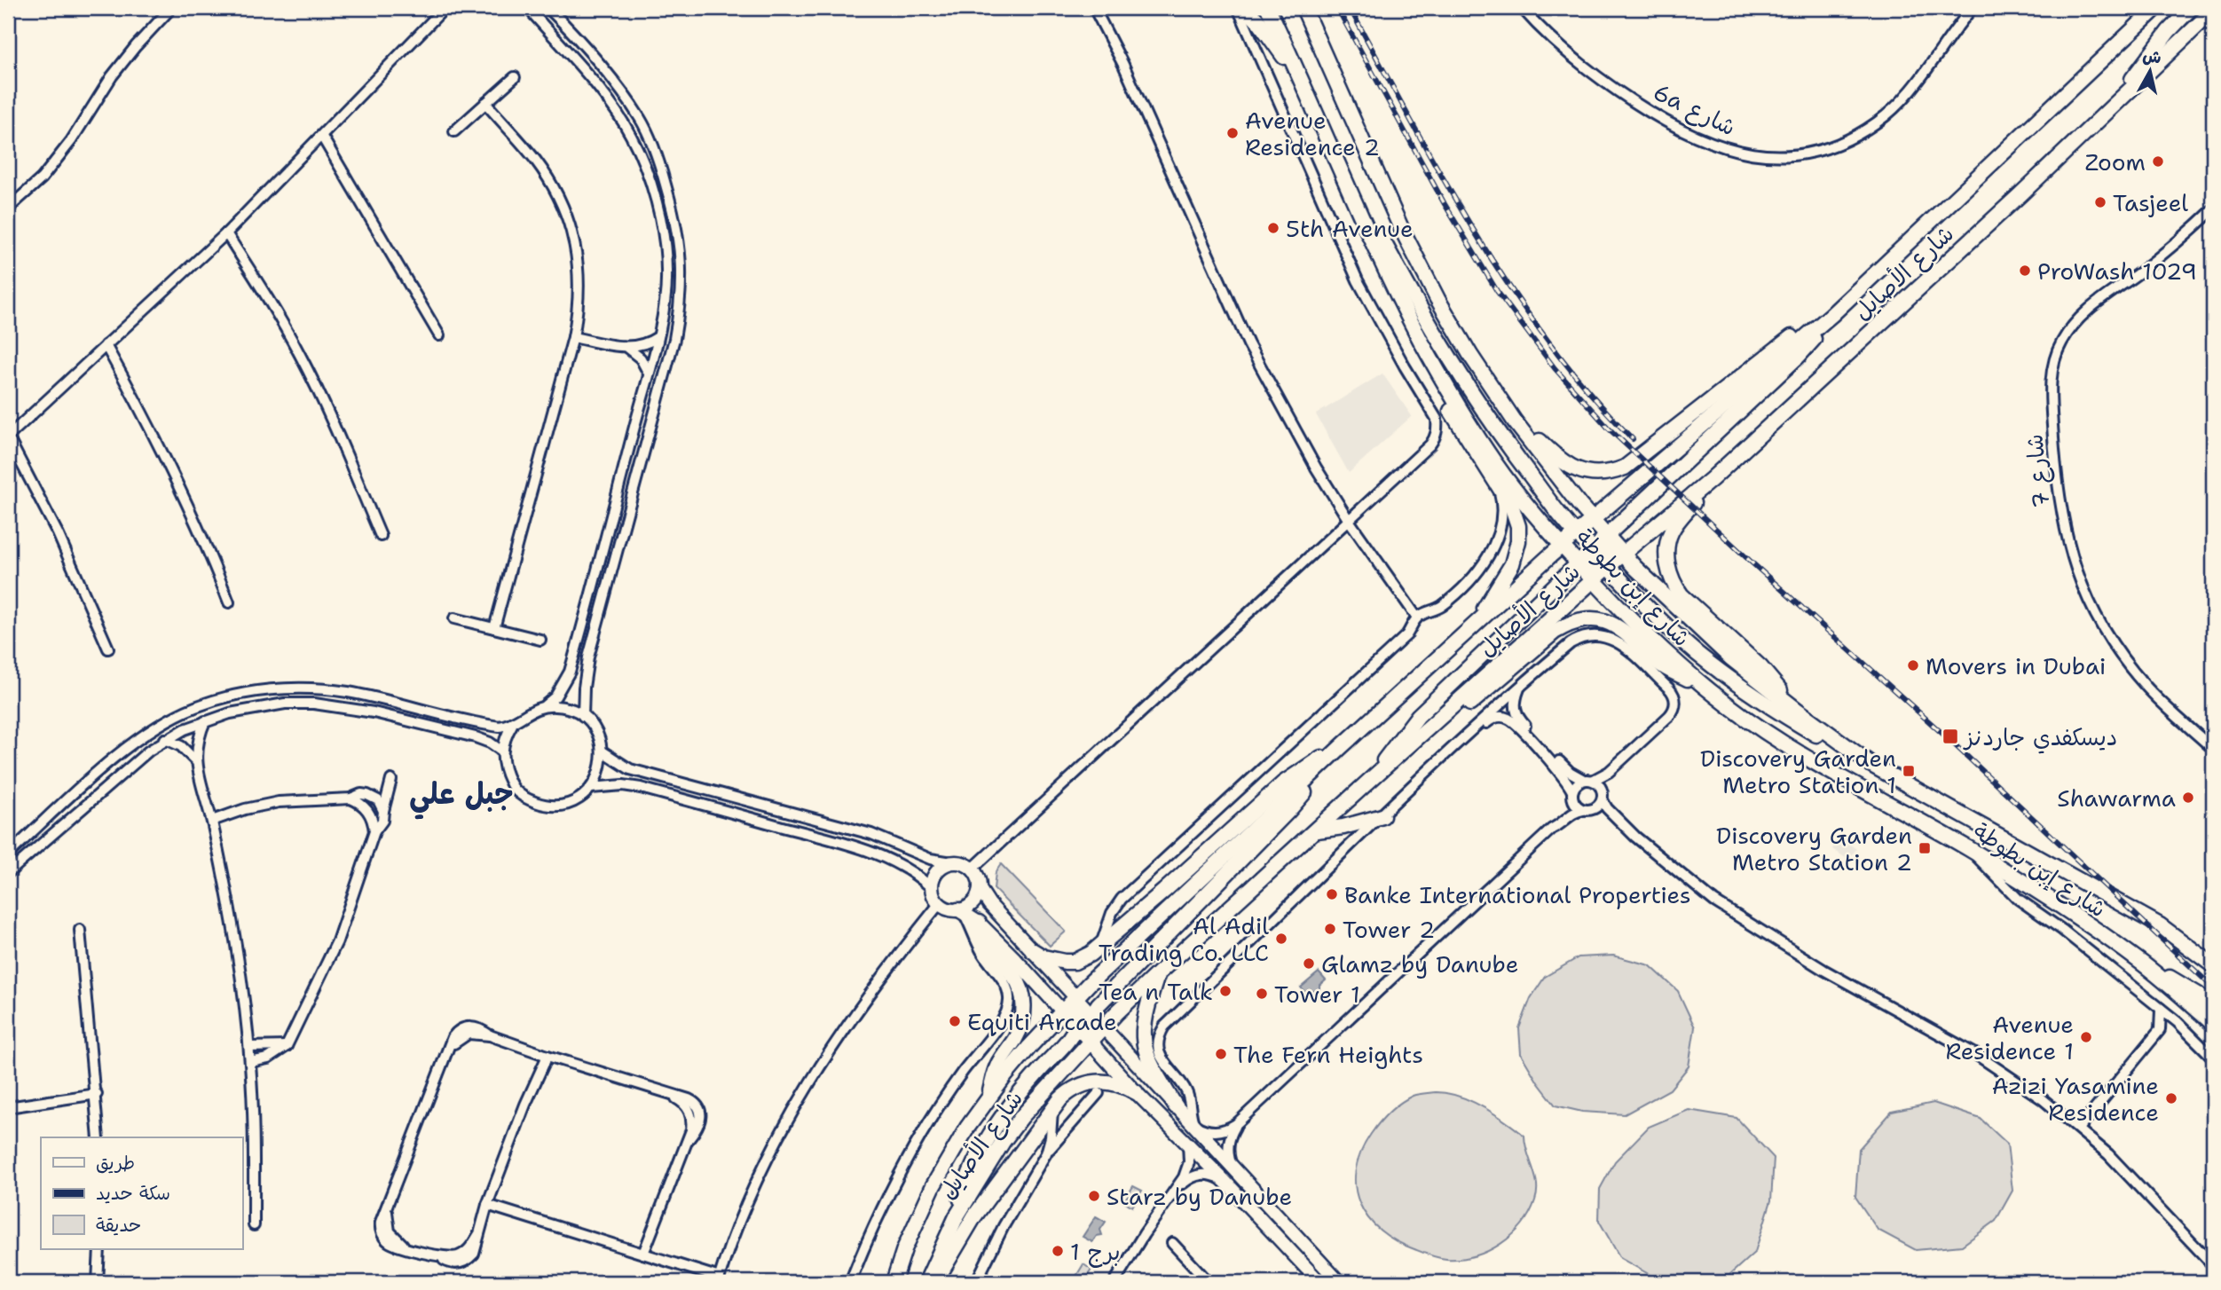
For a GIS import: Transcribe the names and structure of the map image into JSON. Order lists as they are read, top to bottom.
{
  "streets": {
    "main road": ["شارع الأصايل", "شارع إبن بطوطة"],
    "street": ["6a شارع", "شارع 7"]
  },
  "crossings": [
    ["شارع الأصايل", "شارع إبن بطوطة"]
  ],
  "districts": ["جبل علي"],
  "places": {
    "other": [
      "Avenue Residence 2",
      "Zoom",
      "Tasjeel",
      "5th Avenue",
      "ProWash 1029",
      "Movers in Dubai",
      "Shawarma",
      "Banke International Properties",
      "Tower 2",
      "Al Adil Trading Co. LLC",
      "Glamz by Danube",
      "Tea n Talk",
      "Tower 1",
      "Equiti Arcade",
      "Avenue Residence 1",
      "The Fern Heights",
      "Azizi Yasamine Residence",
      "Starz by Danube",
      "برج 1"
    ],
    "transit": ["ديسكفدي جاردنز", "Discovery Garden Metro Station 1", "Discovery Garden Metro Station 2"]
  },
  "legend": ["طريق", "سكة حديد", "حديقة"],
  "north": "top"
}
